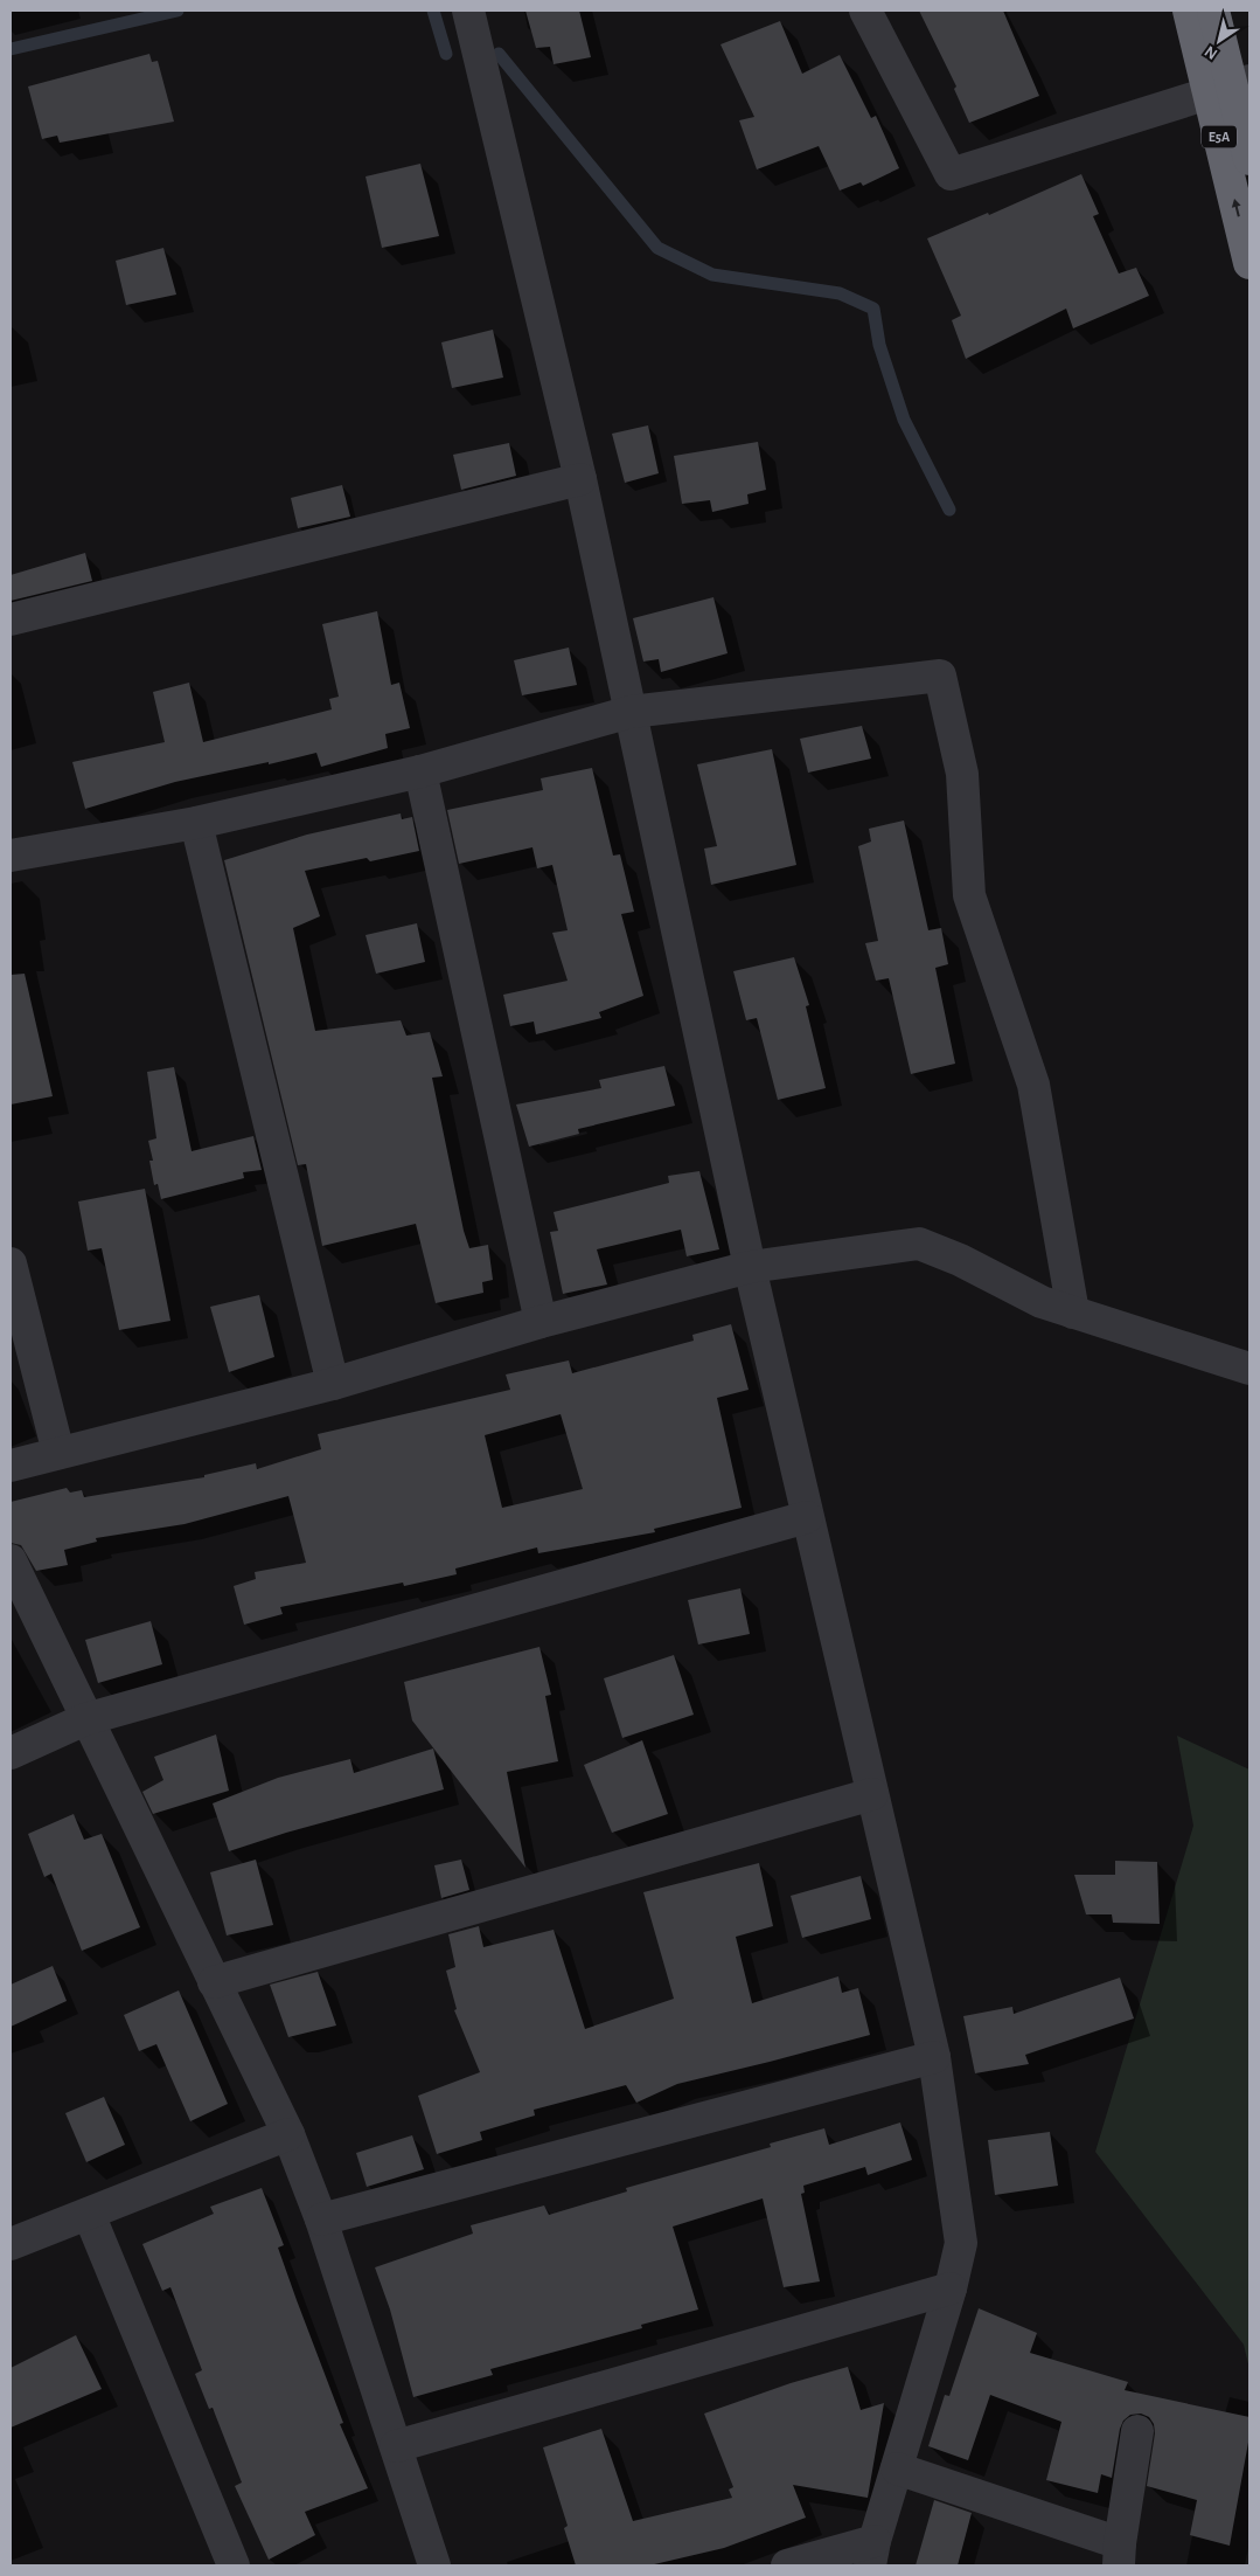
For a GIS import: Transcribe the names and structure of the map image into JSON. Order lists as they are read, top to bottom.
{
  "streets": {
    "highway": ["E5A"]
  },
  "north": "bottom left"
}
